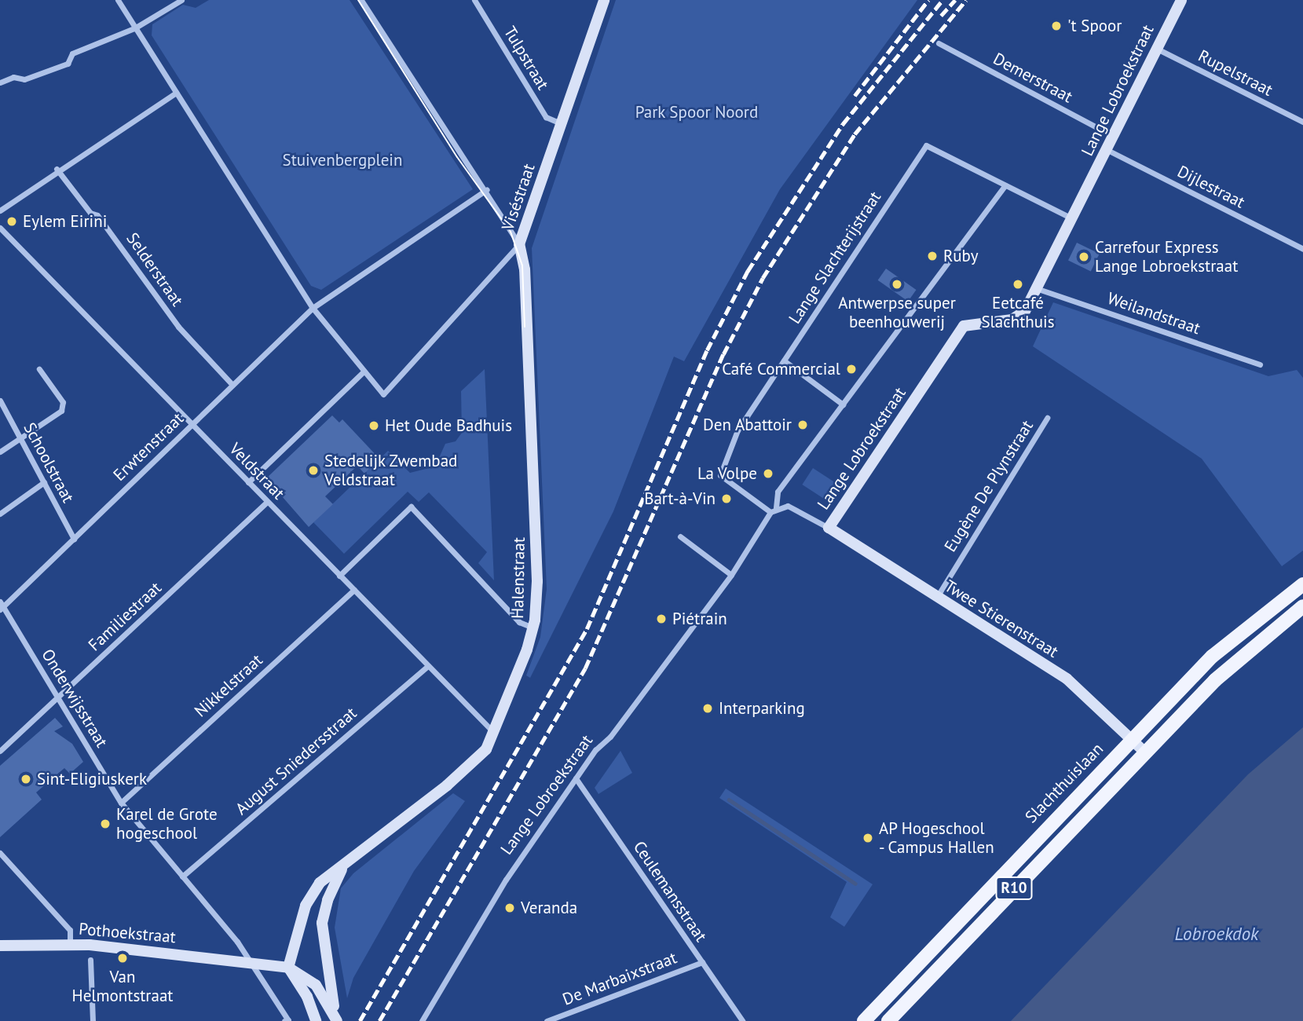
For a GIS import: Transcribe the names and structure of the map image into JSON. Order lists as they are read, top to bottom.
{
  "streets": {
    "main road": ["Slachthuislaan", "R10"],
    "street": [
      "Tulpstraat",
      "Rupelstraat",
      "Demerstraat",
      "Lange Lobroekstraat",
      "Dijlestraat",
      "Viséstraat",
      "Lange Slachterijstraat",
      "Selderstraat",
      "Weilandstraat",
      "Erwtenstraat",
      "Schoolstraat",
      "Veldstraat",
      "Eugène De Plynstraat",
      "Halenstraat",
      "Familiestraat",
      "Twee Stierenstraat",
      "Nikkelstraat",
      "Onderwijsstraat",
      "August Sniedersstraat",
      "Ceulemansstraat",
      "Pothoekstraat",
      "De Marbaixstraat"
    ]
  },
  "crossings": [
    ["Tulpstraat", "Viséstraat"],
    ["Rupelstraat", "Lange Lobroekstraat"],
    ["Demerstraat", "Lange Lobroekstraat"],
    ["Lange Lobroekstraat", "Dijlestraat"],
    ["Lange Lobroekstraat", "Lange Slachterijstraat"],
    ["Lange Lobroekstraat", "Weilandstraat"],
    ["Lange Lobroekstraat", "Twee Stierenstraat"],
    ["Lange Lobroekstraat", "Ceulemansstraat"],
    ["Viséstraat", "Halenstraat"],
    ["Selderstraat", "Erwtenstraat"],
    ["Erwtenstraat", "Schoolstraat"],
    ["Erwtenstraat", "Veldstraat"],
    ["Erwtenstraat", "Onderwijsstraat"],
    ["Veldstraat", "Halenstraat"],
    ["Veldstraat", "Familiestraat"],
    ["Veldstraat", "Nikkelstraat"],
    ["Veldstraat", "August Sniedersstraat"],
    ["Eugène De Plynstraat", "Twee Stierenstraat"],
    ["Halenstraat", "Pothoekstraat"],
    ["Familiestraat", "Onderwijsstraat"],
    ["Twee Stierenstraat", "Slachthuislaan"],
    ["Twee Stierenstraat", "R10"],
    ["Nikkelstraat", "Onderwijsstraat"],
    ["Onderwijsstraat", "August Sniedersstraat"],
    ["Onderwijsstraat", "Pothoekstraat"],
    ["Ceulemansstraat", "De Marbaixstraat"]
  ],
  "water": ["Lobroekdok"],
  "parks": ["Park Spoor Noord", "Stuivenbergplein"],
  "places": [
    "'t Spoor",
    "Eylem Eirini",
    "Ruby",
    "Carrefour Express Lange Lobroekstraat",
    "Antwerpse super beenhouwerij",
    "Eetcafé Slachthuis",
    "Café Commercial",
    "Den Abattoir",
    "Het Oude Badhuis",
    "Stedelijk Zwembad Veldstraat",
    "La Volpe",
    "Bart-à-Vin",
    "Piétrain",
    "Interparking",
    "Sint-Eligiuskerk",
    "Karel de Grote hogeschool",
    "AP Hogeschool - Campus Hallen",
    "Veranda",
    "Van Helmontstraat"
  ]
}
